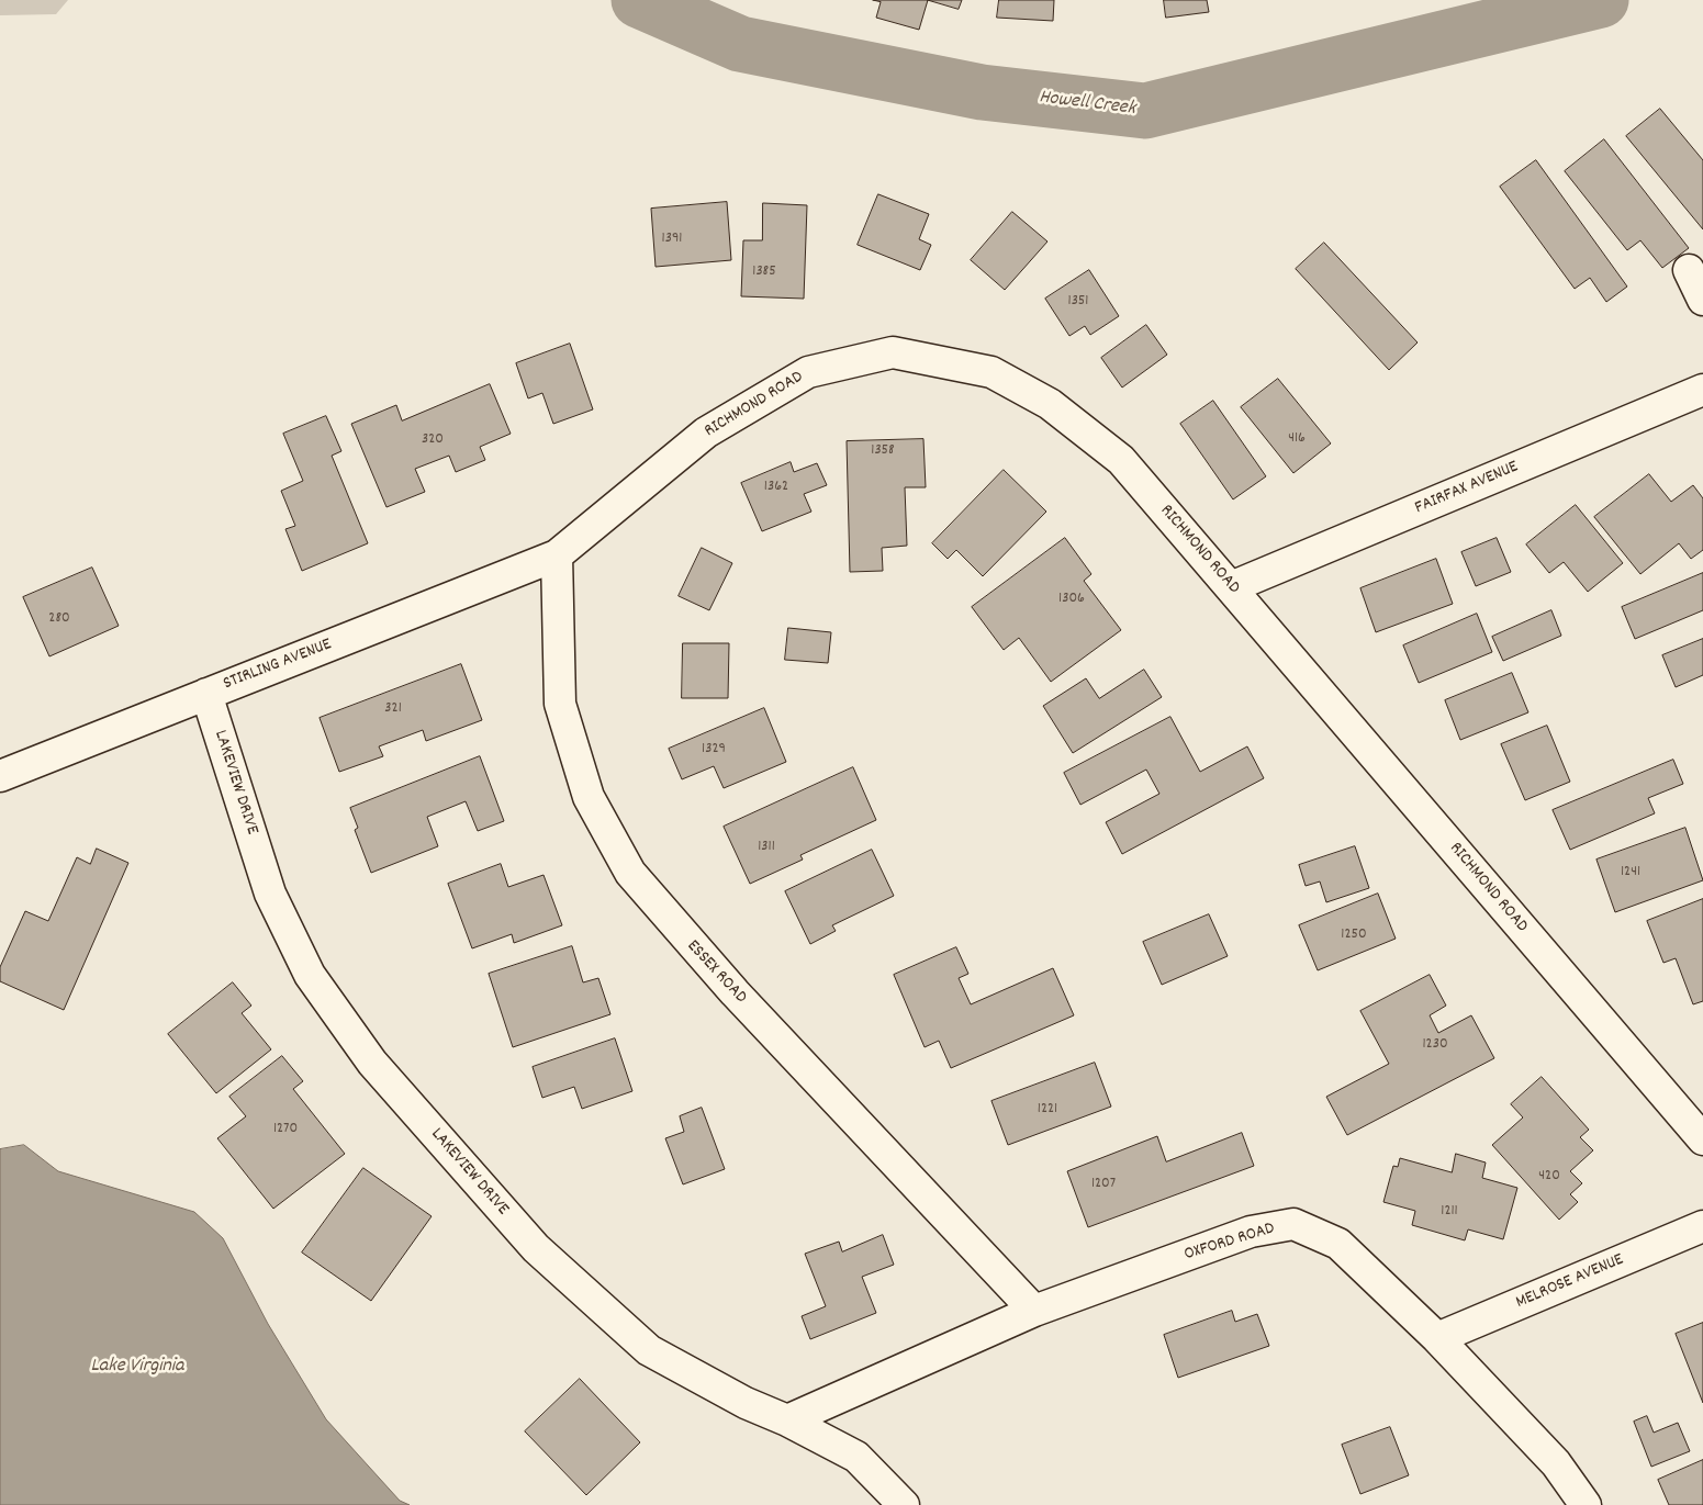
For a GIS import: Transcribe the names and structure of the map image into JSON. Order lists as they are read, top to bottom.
{
  "streets": {
    "street": [
      "RICHMOND ROAD",
      "FAIRFAX AVENUE",
      "STIRLING AVENUE",
      "LAKEVIEW DRIVE",
      "ESSEX ROAD",
      "OXFORD ROAD",
      "MELROSE AVENUE"
    ]
  },
  "crossings": [
    ["RICHMOND ROAD", "FAIRFAX AVENUE"],
    ["RICHMOND ROAD", "STIRLING AVENUE"],
    ["RICHMOND ROAD", "ESSEX ROAD"],
    ["STIRLING AVENUE", "LAKEVIEW DRIVE"],
    ["STIRLING AVENUE", "ESSEX ROAD"],
    ["LAKEVIEW DRIVE", "OXFORD ROAD"],
    ["ESSEX ROAD", "OXFORD ROAD"],
    ["OXFORD ROAD", "MELROSE AVENUE"]
  ],
  "water": ["Howell Creek", "Lake Virginia"],
  "house_numbers": [
    "1391",
    "1385",
    "1351",
    "416",
    "320",
    "1358",
    "1362",
    "1306",
    "280",
    "321",
    "1329",
    "1311",
    "1241",
    "1250",
    "1230",
    "1221",
    "1270",
    "420",
    "1207",
    "1211"
  ]
}
